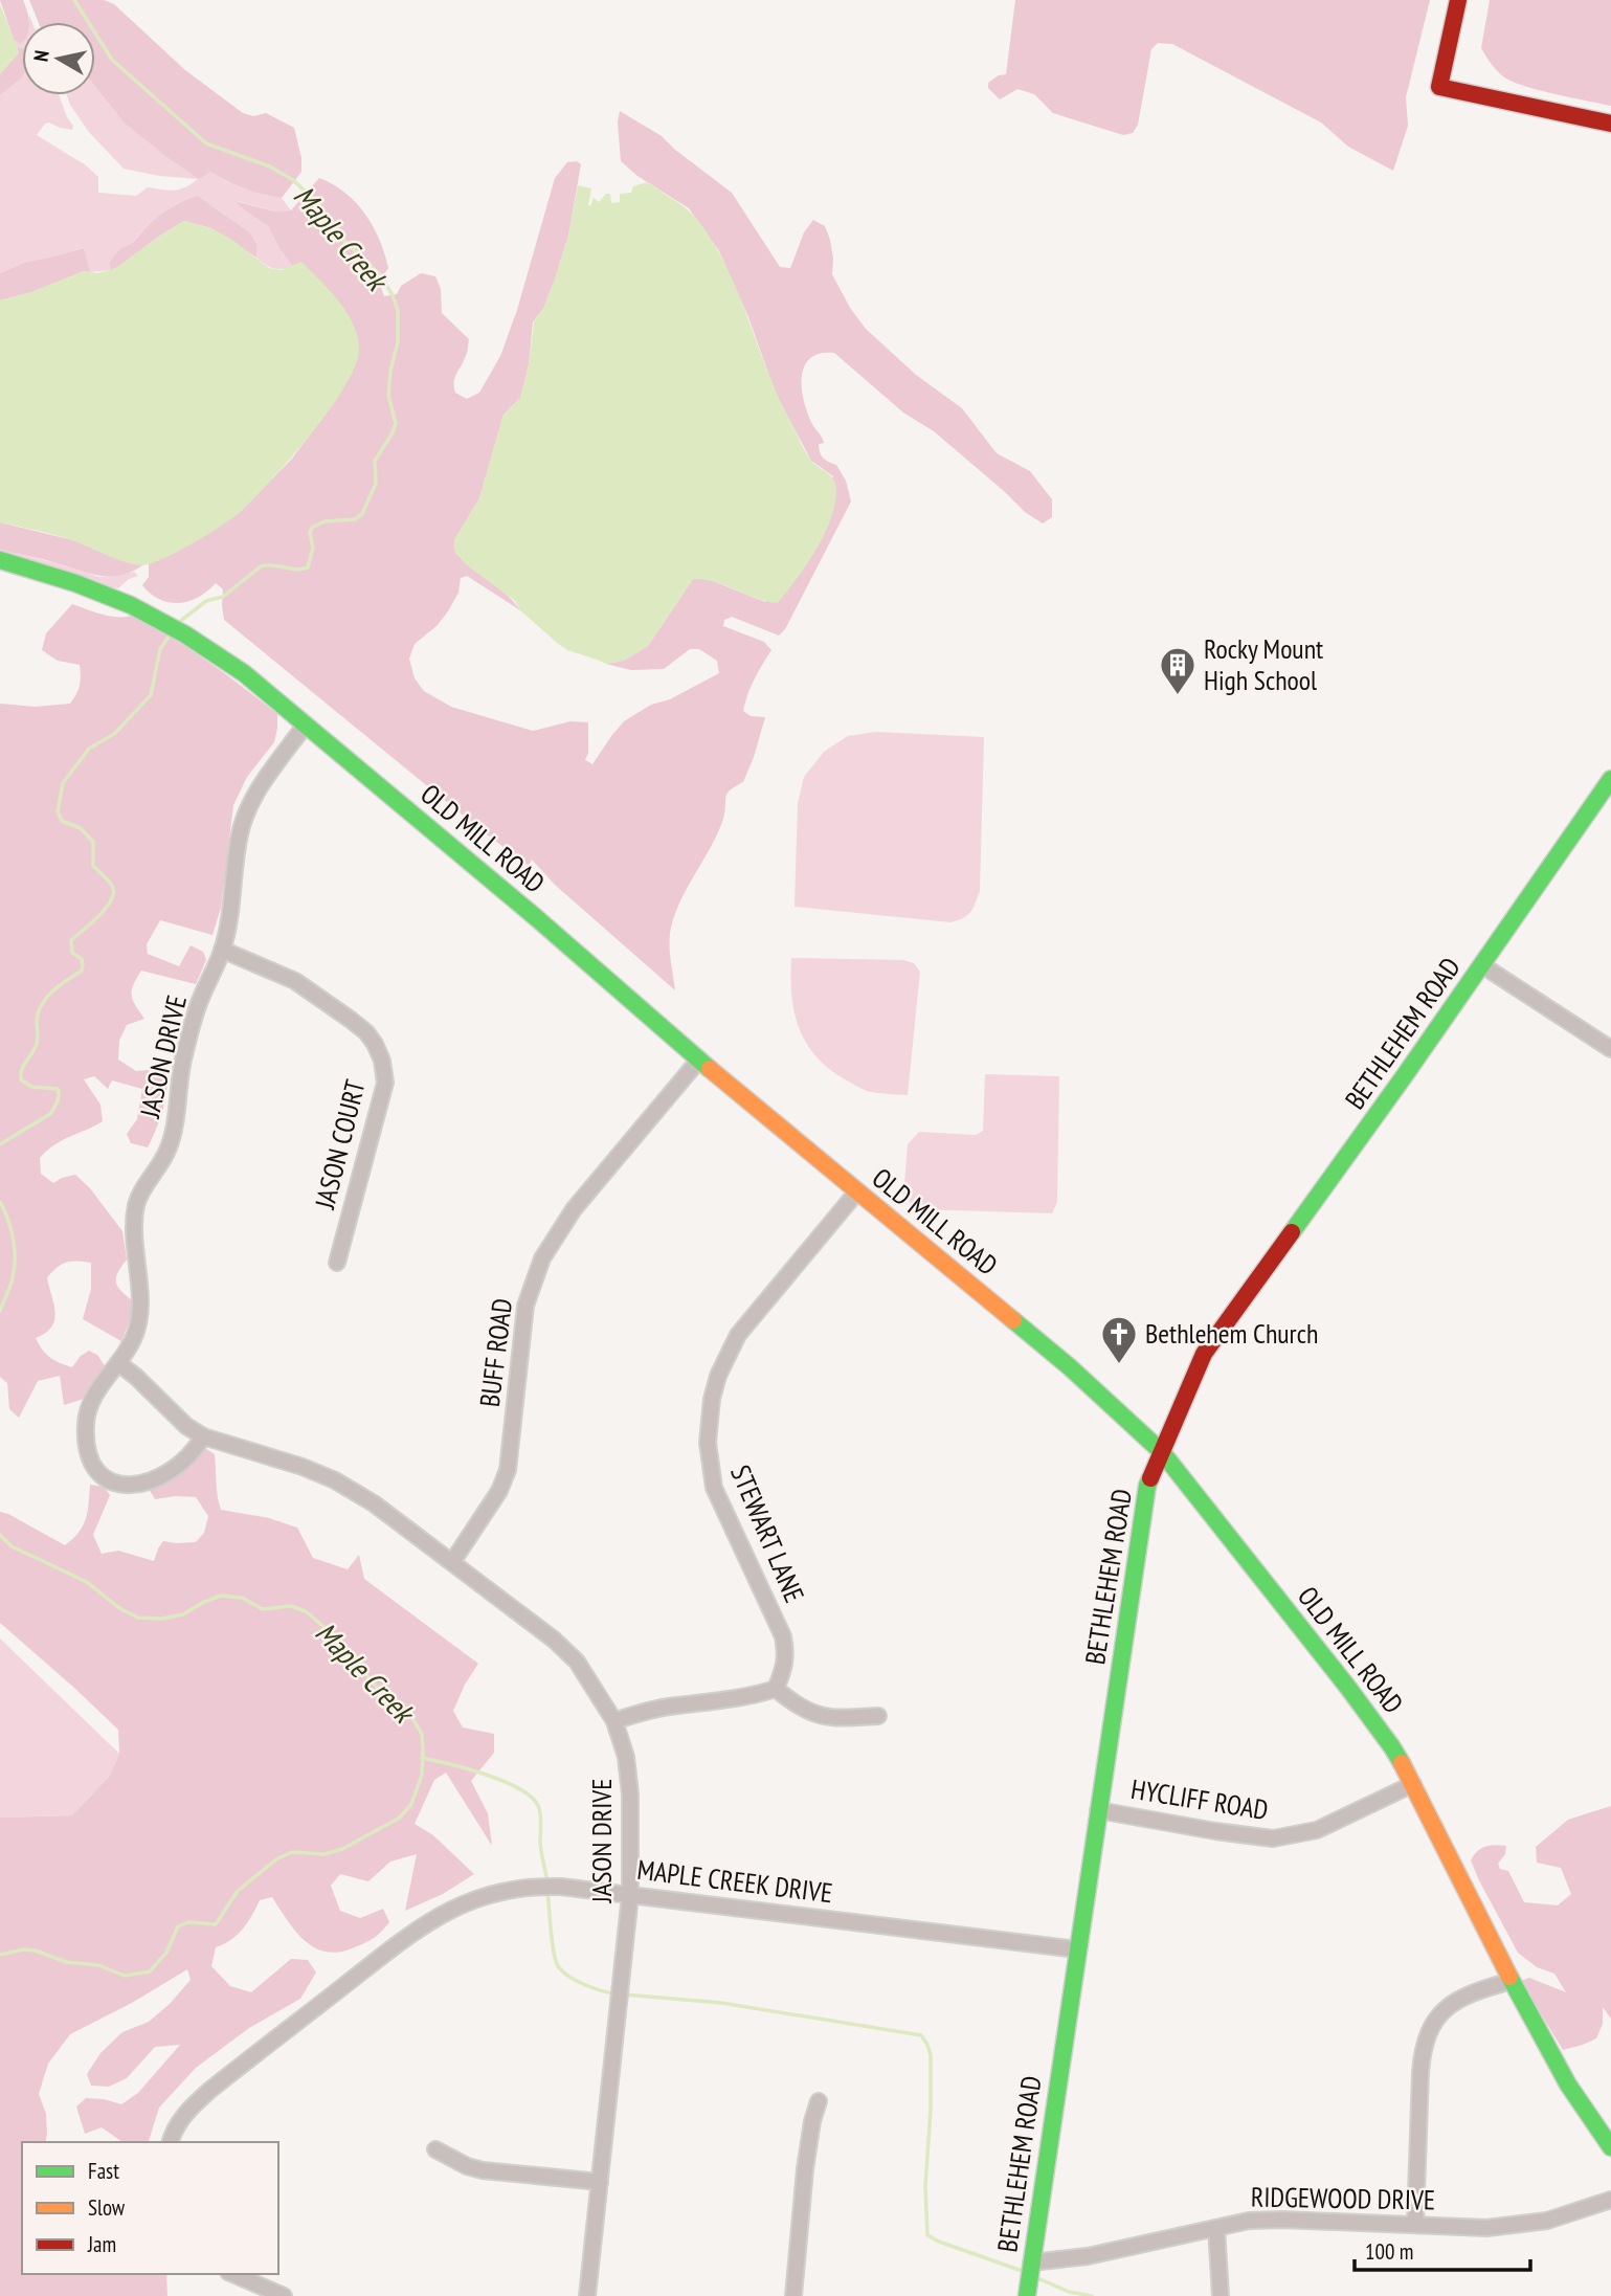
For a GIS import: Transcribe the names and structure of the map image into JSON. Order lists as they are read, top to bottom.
{
  "streets": {
    "street": [
      "OLD MILL ROAD",
      "BETHLEHEM ROAD",
      "JASON DRIVE",
      "JASON COURT",
      "BUFF ROAD",
      "STEWART LANE",
      "HYCLIFF ROAD",
      "MAPLE CREEK DRIVE",
      "RIDGEWOOD DRIVE"
    ]
  },
  "crossings": [
    ["OLD MILL ROAD", "BETHLEHEM ROAD"],
    ["OLD MILL ROAD", "JASON DRIVE"],
    ["OLD MILL ROAD", "BUFF ROAD"],
    ["OLD MILL ROAD", "STEWART LANE"],
    ["OLD MILL ROAD", "HYCLIFF ROAD"],
    ["BETHLEHEM ROAD", "HYCLIFF ROAD"],
    ["BETHLEHEM ROAD", "MAPLE CREEK DRIVE"],
    ["BETHLEHEM ROAD", "RIDGEWOOD DRIVE"],
    ["JASON DRIVE", "JASON COURT"],
    ["JASON DRIVE", "BUFF ROAD"],
    ["JASON DRIVE", "MAPLE CREEK DRIVE"]
  ],
  "water": ["Maple Creek"],
  "places": {
    "building": ["Rocky Mount High School"],
    "church": ["Bethlehem Church"]
  },
  "legend": ["Fast", "Slow", "Jam"],
  "scale_bar": "100 m",
  "north": "left"
}
